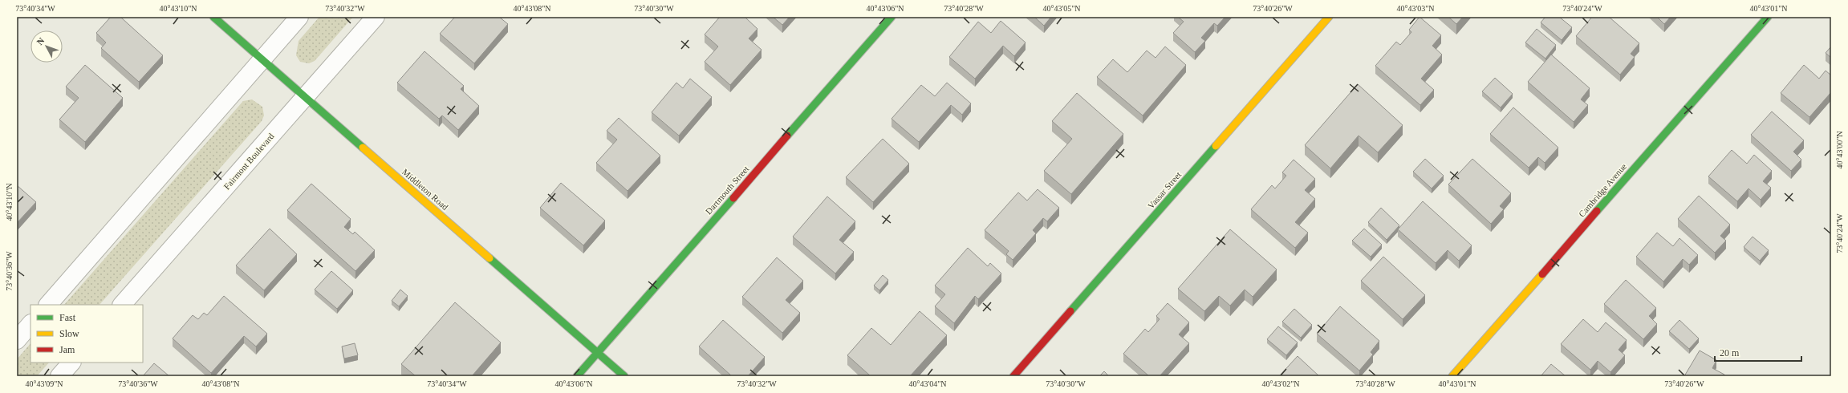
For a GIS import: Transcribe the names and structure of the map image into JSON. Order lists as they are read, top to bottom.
{
  "streets": {
    "street": [
      "Fairmont Boulevard",
      "Middleton Road",
      "Dartmouth Street",
      "Vassar Street",
      "Cambridge Avenue"
    ]
  },
  "crossings": [
    ["Fairmont Boulevard", "Middleton Road"],
    ["Middleton Road", "Dartmouth Street"]
  ],
  "legend": ["Fast", "Slow", "Jam"],
  "scale_bar": "20 m",
  "north": "top left",
  "coordinates": [
    "73°40'34\"W",
    "40°43'10\"N",
    "73°40'32\"W",
    "40°43'08\"N",
    "73°40'30\"W",
    "40°43'06\"N",
    "73°40'28\"W",
    "40°43'05\"N",
    "73°40'26\"W",
    "40°43'03\"N",
    "73°40'24\"W",
    "40°43'01\"N",
    "40°43'00\"N",
    "73°40'36\"W",
    "40°43'09\"N",
    "40°43'04\"N",
    "40°43'02\"N"
  ]
}
